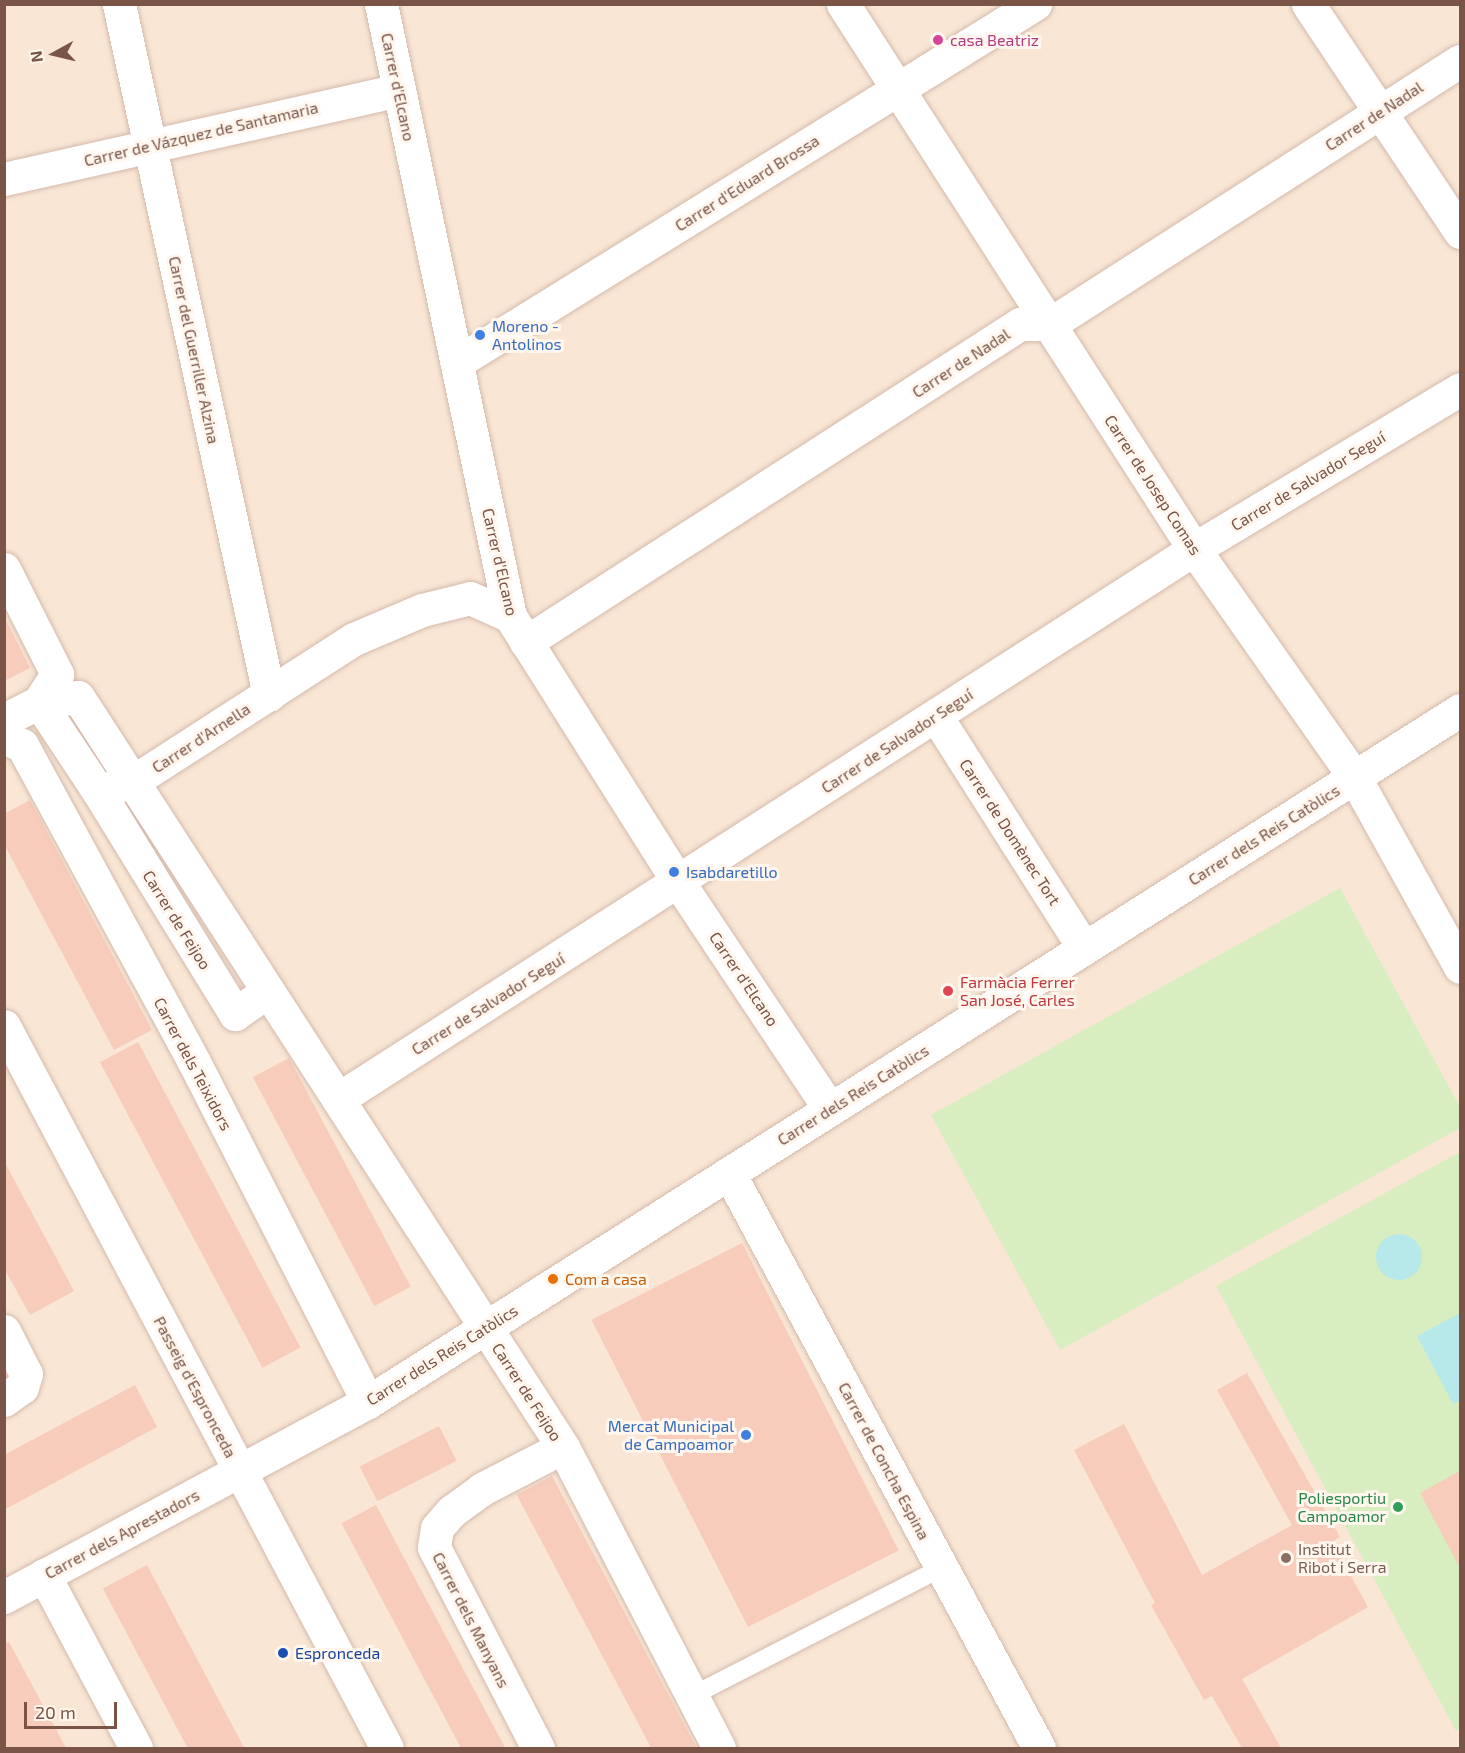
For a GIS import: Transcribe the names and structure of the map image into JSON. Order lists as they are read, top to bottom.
{
  "streets": {
    "street": [
      "Carrer d'Elcano",
      "Carrer de Nadal",
      "Carrer de Vázquez de Santamaria",
      "Carrer d'Eduard Brossa",
      "Carrer del Guerriller Alzina",
      "Carrer de Salvador Seguí",
      "Carrer de Josep Comas",
      "Carrer d'Arnella",
      "Carrer de Domènec Tort",
      "Carrer dels Reis Catòlics",
      "Carrer de Feijoo",
      "Carrer dels Teixidors",
      "Passeig d'Espronceda",
      "Carrer de Concha Espina",
      "Carrer dels Aprestadors",
      "Carrer dels Manyans"
    ]
  },
  "crossings": [
    ["Carrer d'Elcano", "Carrer de Nadal"],
    ["Carrer d'Elcano", "Carrer de Vázquez de Santamaria"],
    ["Carrer d'Elcano", "Carrer d'Eduard Brossa"],
    ["Carrer d'Elcano", "Carrer de Salvador Seguí"],
    ["Carrer d'Elcano", "Carrer d'Arnella"],
    ["Carrer d'Elcano", "Carrer dels Reis Catòlics"],
    ["Carrer de Nadal", "Carrer de Josep Comas"],
    ["Carrer de Nadal", "Carrer d'Arnella"],
    ["Carrer de Vázquez de Santamaria", "Carrer del Guerriller Alzina"],
    ["Carrer d'Eduard Brossa", "Carrer de Josep Comas"],
    ["Carrer del Guerriller Alzina", "Carrer d'Arnella"],
    ["Carrer de Salvador Seguí", "Carrer de Josep Comas"],
    ["Carrer de Salvador Seguí", "Carrer de Domènec Tort"],
    ["Carrer de Salvador Seguí", "Carrer de Feijoo"],
    ["Carrer de Josep Comas", "Carrer dels Reis Catòlics"],
    ["Carrer d'Arnella", "Carrer de Feijoo"],
    ["Carrer de Domènec Tort", "Carrer dels Reis Catòlics"],
    ["Carrer dels Reis Catòlics", "Carrer de Feijoo"],
    ["Carrer dels Reis Catòlics", "Carrer dels Teixidors"],
    ["Carrer dels Reis Catòlics", "Passeig d'Espronceda"],
    ["Carrer dels Reis Catòlics", "Carrer de Concha Espina"],
    ["Carrer dels Reis Catòlics", "Carrer dels Aprestadors"],
    ["Carrer de Feijoo", "Carrer dels Manyans"],
    ["Passeig d'Espronceda", "Carrer dels Aprestadors"]
  ],
  "places": [
    "casa Beatriz",
    "Moreno - Antolinos",
    "Isabdaretillo",
    "Farmàcia Ferrer San José, Carles",
    "Com a casa",
    "Mercat Municipal de Campoamor",
    "Poliesportiu Campoamor",
    "Institut Ribot i Serra",
    "Espronceda"
  ],
  "scale_bar": "20 m",
  "north": "left"
}
